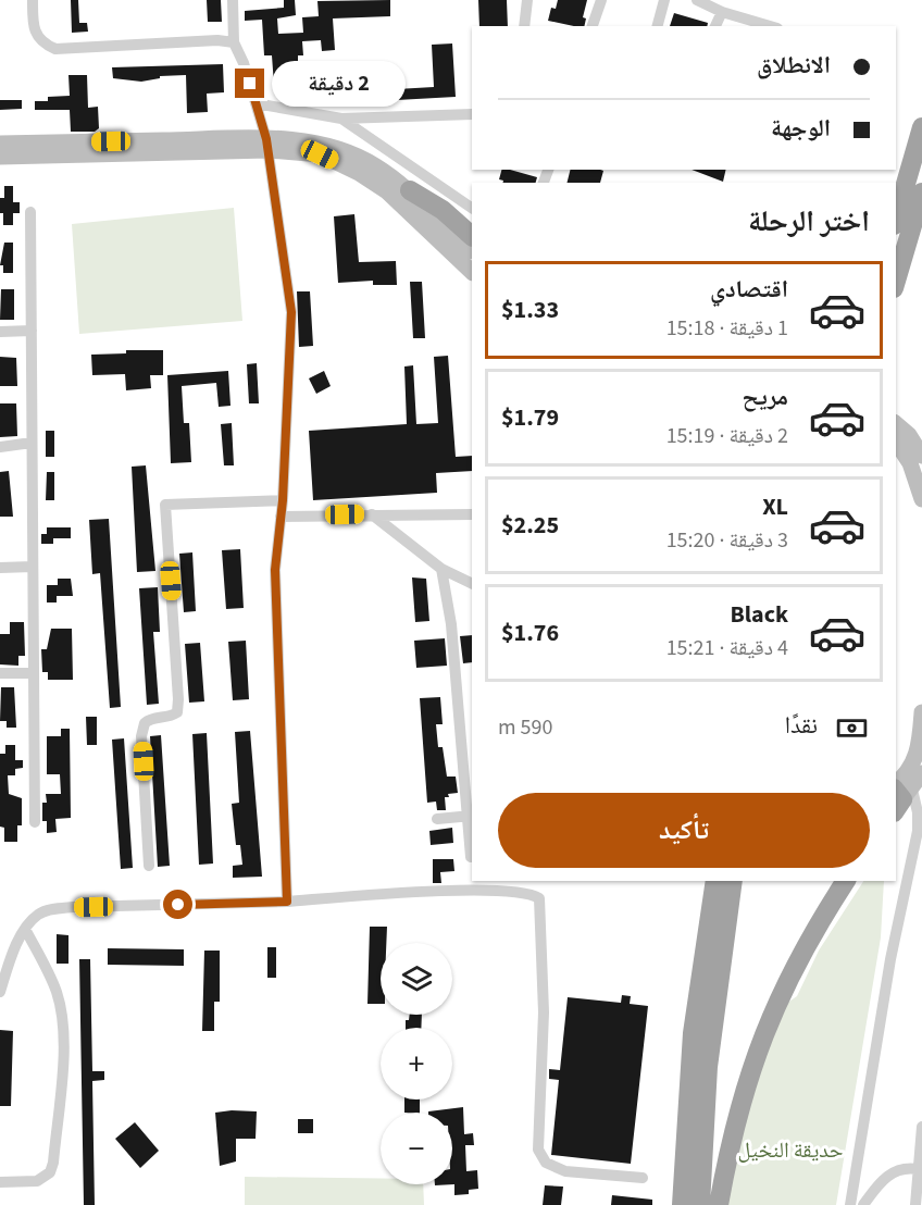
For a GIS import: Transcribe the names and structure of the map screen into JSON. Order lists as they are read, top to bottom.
{
  "parks": ["حديقة النخيل"],
  "page": {
    "banner": ["الانطلاق", "الوجهة"],
    "bubble": "2 دقيقة",
    "heading": "اختر الرحلة",
    "list": [
      {
        "name": "اقتصادي",
        "note": "1 دقيقة · 15:18",
        "value": "$1.33"
      },
      {
        "name": "مريح",
        "note": "2 دقيقة · 15:19",
        "value": "$1.79"
      },
      {
        "name": "XL",
        "note": "3 دقيقة · 15:20",
        "value": "$2.25"
      },
      {
        "name": "Black",
        "note": "4 دقيقة · 15:21",
        "value": "$1.76"
      }
    ],
    "pay": ["نقدًا", "590 m"],
    "buttons": "تأكيد",
    "map_buttons": ["+", "−"]
  }
}
